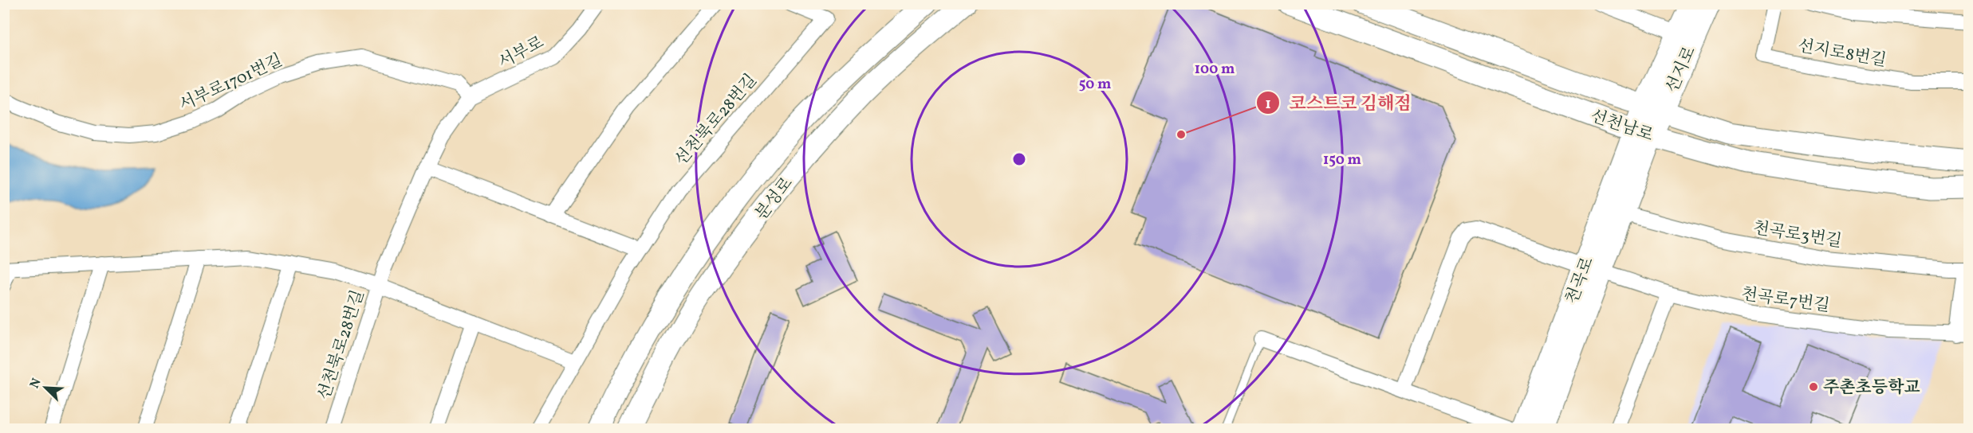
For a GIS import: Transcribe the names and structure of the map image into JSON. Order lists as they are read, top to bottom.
{
  "streets": {
    "main road": [
      "선지로",
      "선천남로",
      "분성로",
      "천곡로"
    ],
    "street": [
      "서부로",
      "선지로8번길",
      "서부로1701번길",
      "선천북로28번길",
      "천곡로3번길",
      "천곡로7번길"
    ]
  },
  "crossings": [
    ["서부로", "서부로1701번길"],
    ["선지로", "선천남로"],
    ["선지로", "천곡로"],
    ["선천남로", "천곡로"],
    ["천곡로3번길", "천곡로"],
    ["천곡로", "천곡로7번길"]
  ],
  "places": ["코스트코 김해점", "주촌초등학교"],
  "north": "top left",
  "rings": ["100 m", "50 m", "150 m"]
}
